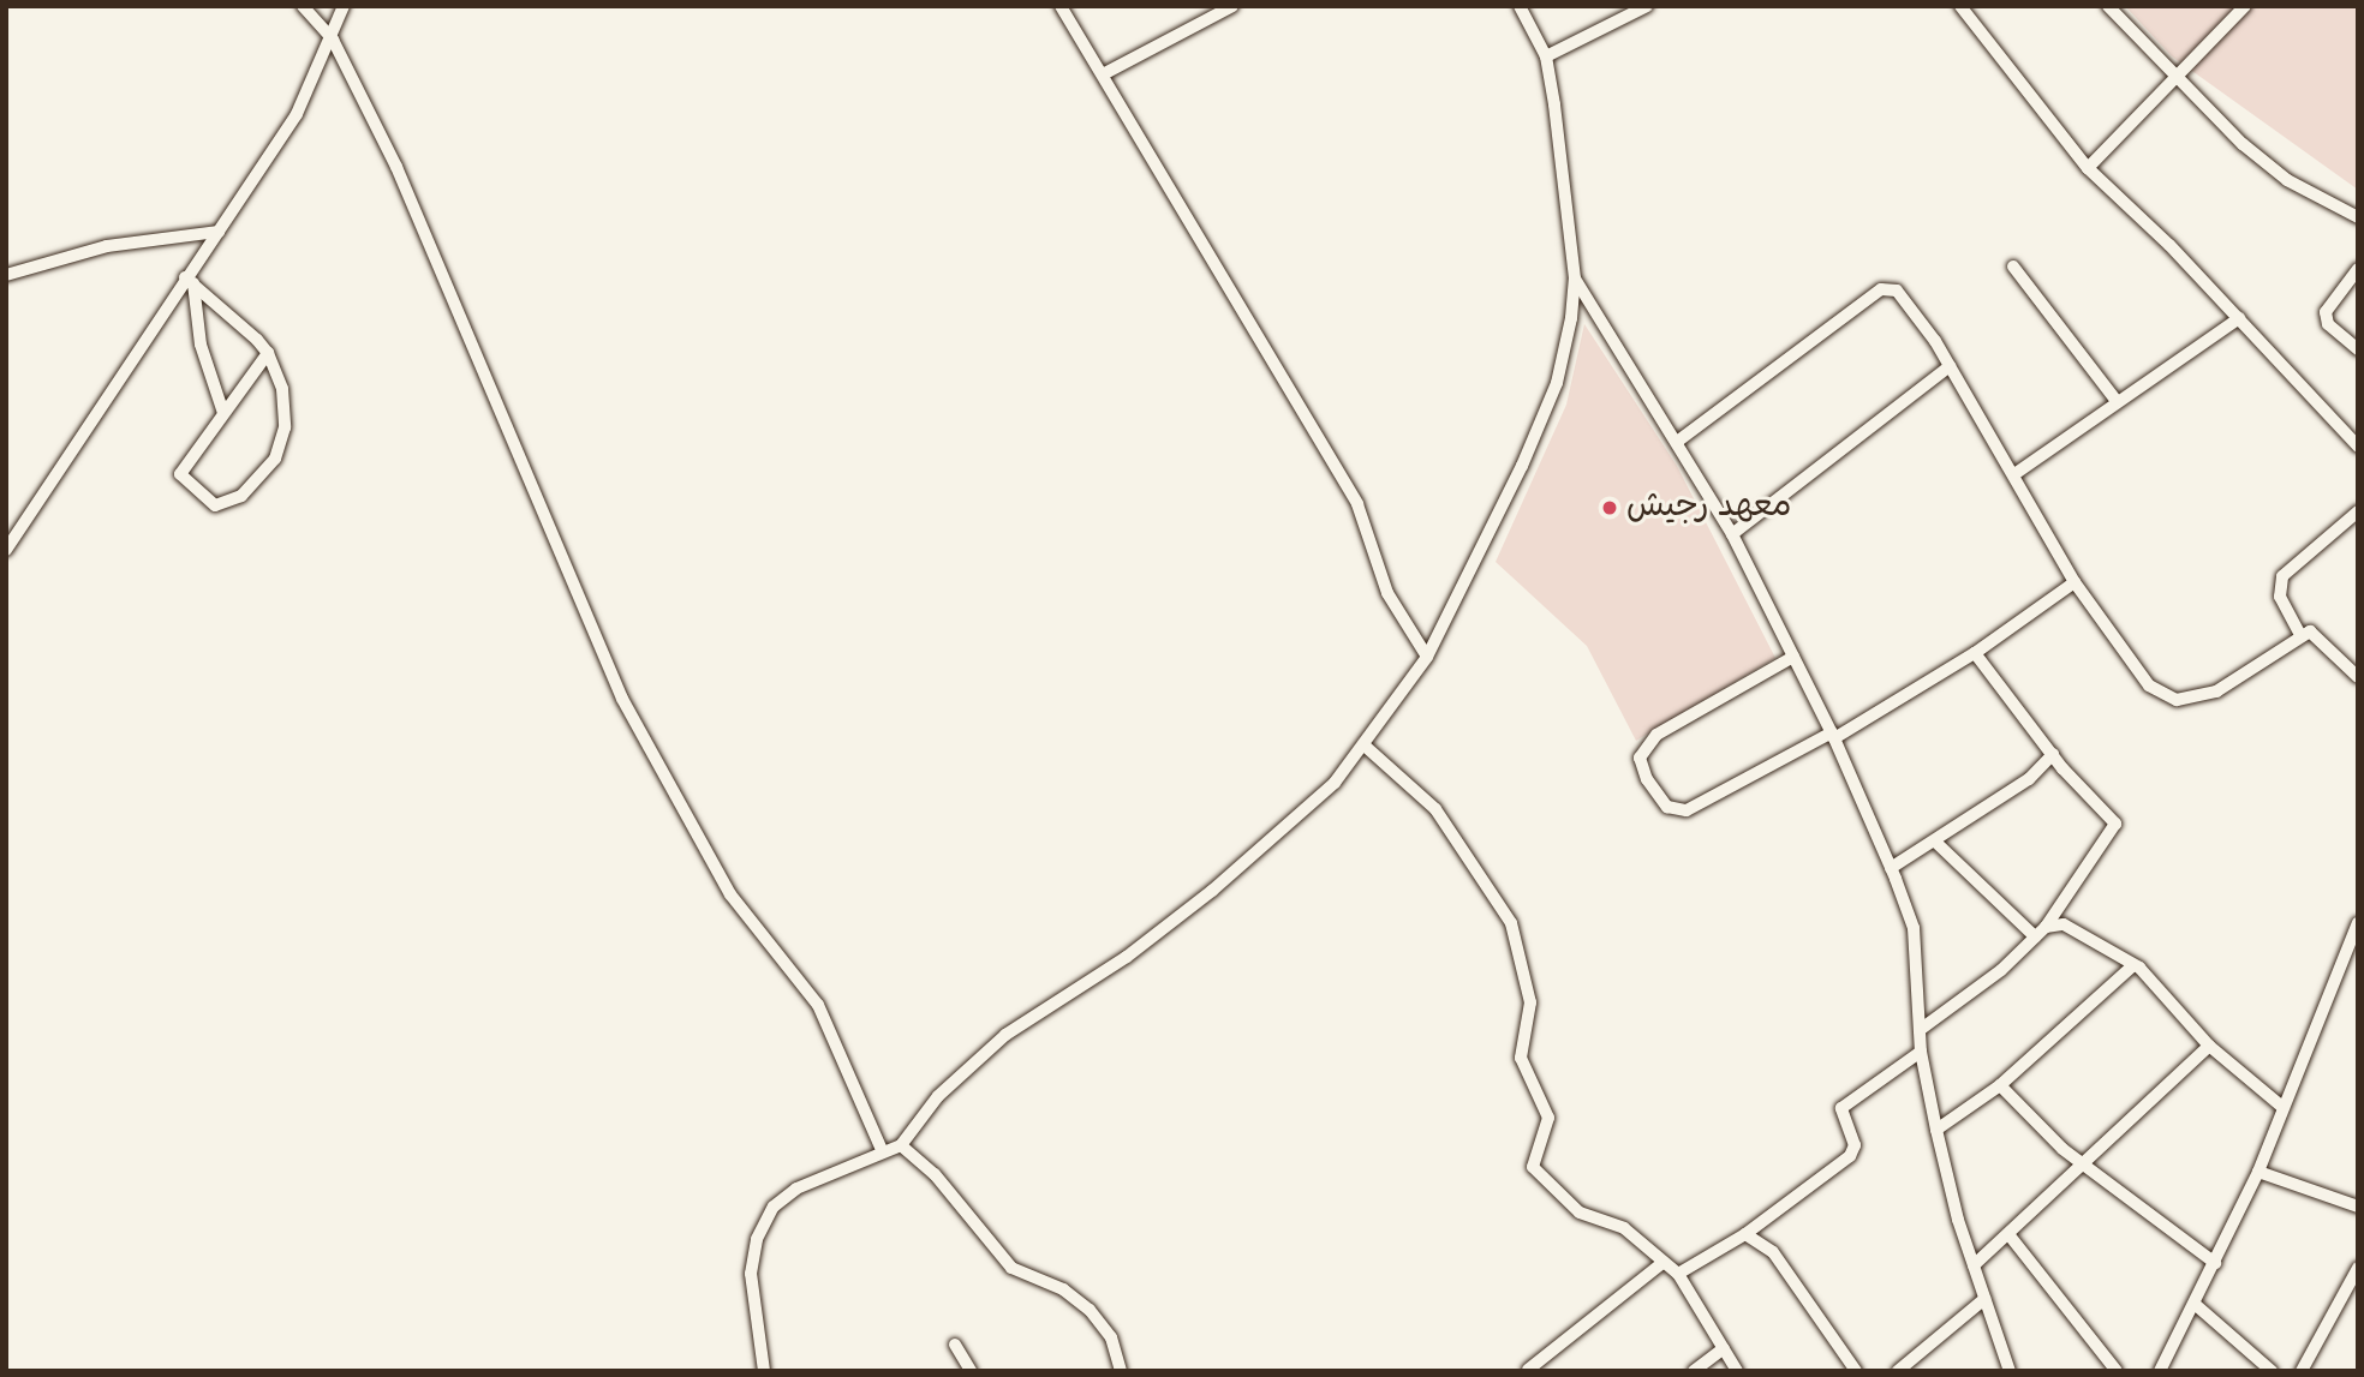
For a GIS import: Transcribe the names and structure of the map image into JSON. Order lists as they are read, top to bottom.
{
  "places": ["معهد رجيش"]
}
